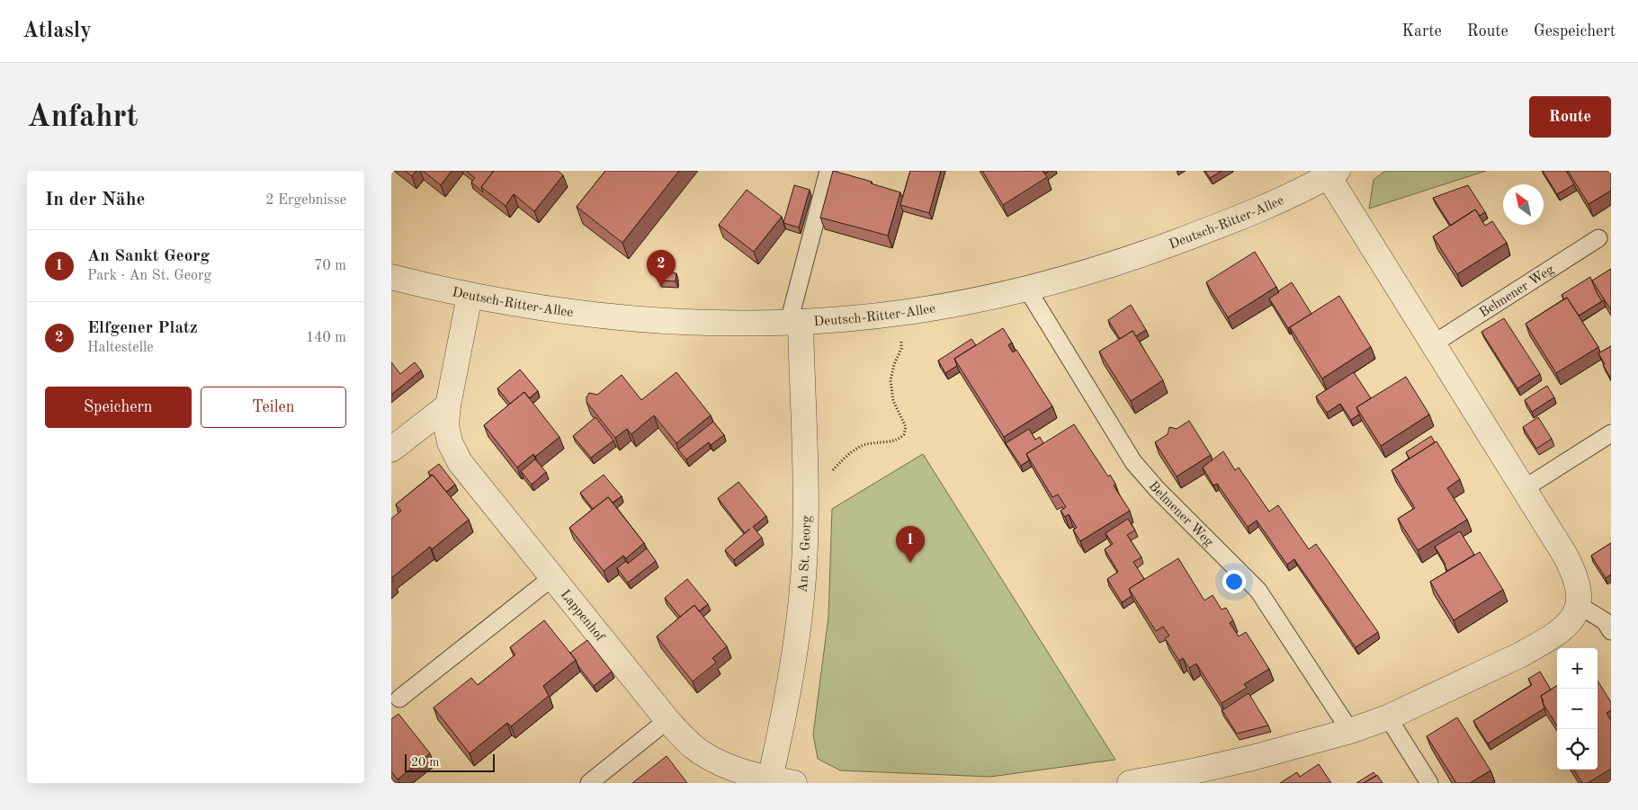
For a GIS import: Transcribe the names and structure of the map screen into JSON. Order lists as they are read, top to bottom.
{
  "streets": {
    "street": ["Deutsch-Ritter-Allee", "An St. Georg", "Lappenhof"],
    "lane": ["Belmener Weg"]
  },
  "crossings": [
    ["Deutsch-Ritter-Allee", "Belmener Weg"],
    ["Deutsch-Ritter-Allee", "An St. Georg"],
    ["Deutsch-Ritter-Allee", "Lappenhof"],
    ["An St. Georg", "Lappenhof"]
  ],
  "scale_bar": "20 m",
  "north": "top left",
  "page": {
    "header": "Atlasly",
    "nav": ["Karte", "Route", "Gespeichert"],
    "buttons": [
      "Route",
      ["Speichern", "Teilen"]
    ],
    "title": "Anfahrt",
    "heading": ["In der Nähe", "2 Ergebnisse"],
    "list": [
      {
        "mark": "1",
        "name": "An Sankt Georg",
        "note": "Park · An St. Georg",
        "value": "70 m"
      },
      {
        "mark": "2",
        "name": "Elfgener Platz",
        "note": "Haltestelle",
        "value": "140 m"
      }
    ],
    "pins": ["2", "1"],
    "map_buttons": ["+", "−"],
    "scale": "20 m"
  }
}
